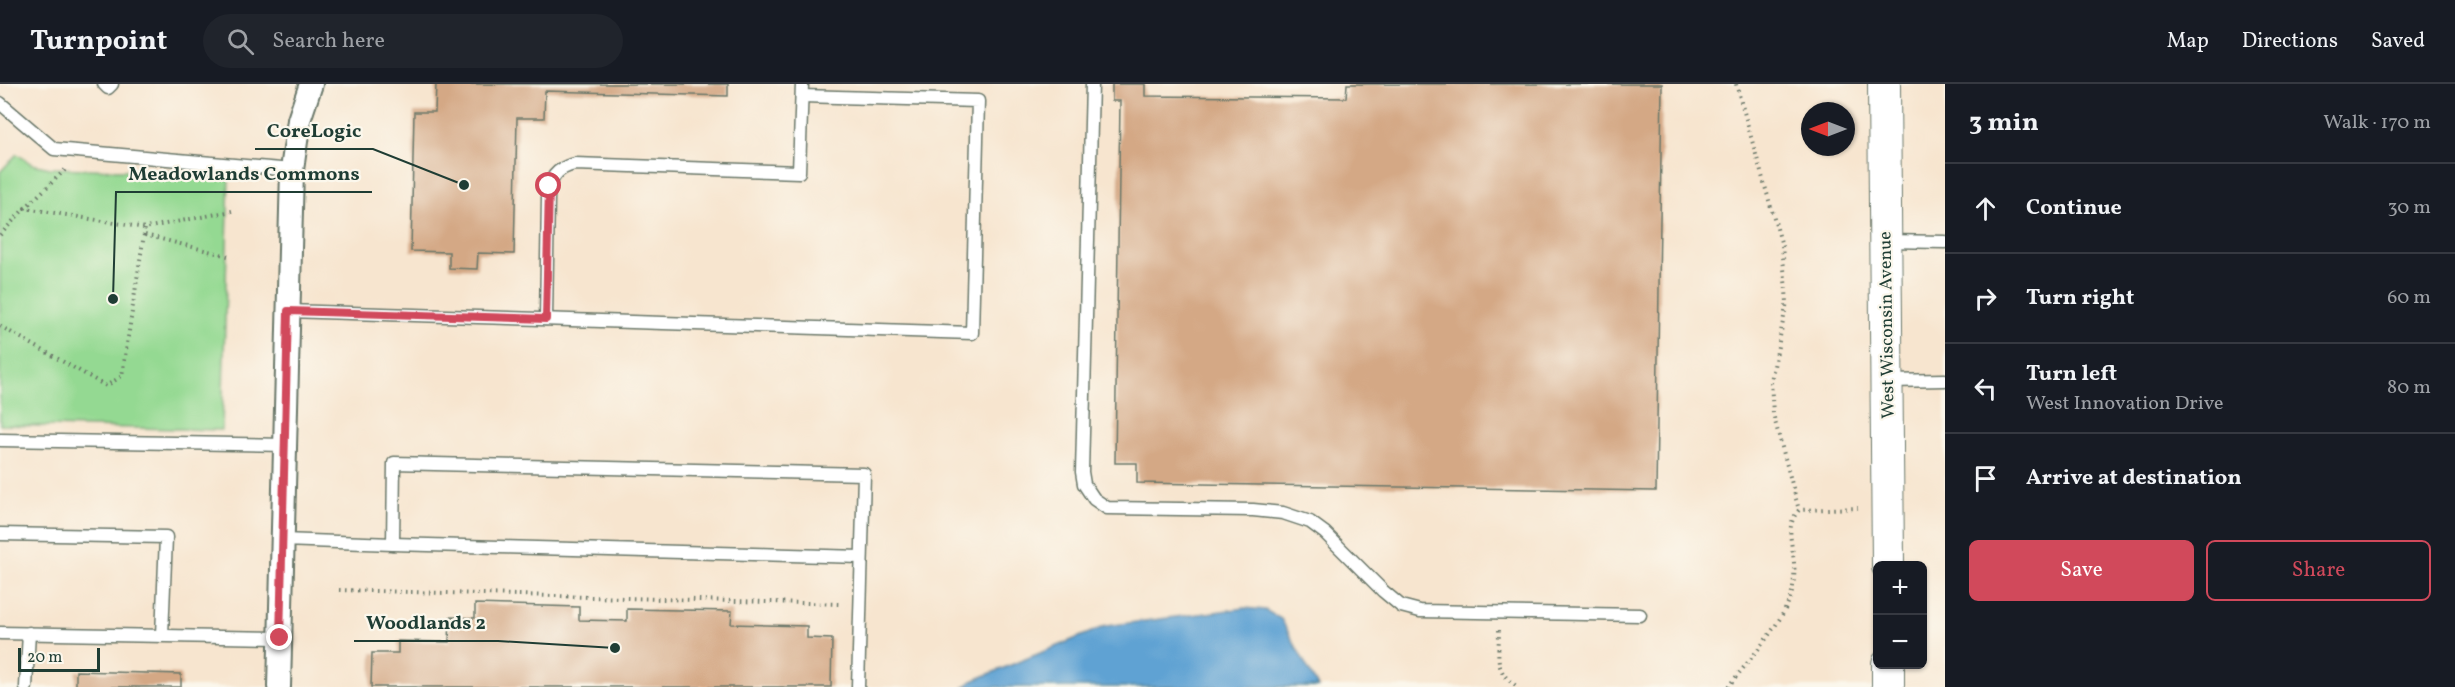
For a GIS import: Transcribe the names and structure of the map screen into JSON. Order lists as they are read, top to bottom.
{
  "streets": {
    "main road": ["West Wisconsin Avenue"]
  },
  "places": ["CoreLogic", "Meadowlands Commons", "Woodlands 2"],
  "scale_bar": "20 m",
  "north": "left",
  "page": {
    "header": "Turnpoint",
    "search": "Search here",
    "nav": ["Map", "Directions", "Saved"],
    "heading": ["3 min", "Walk · 170 m"],
    "list": [
      ["Continue", "30 m"],
      ["Turn right", "60 m"],
      ["Turn left", "West Innovation Drive", "80 m"],
      "Arrive at destination"
    ],
    "buttons": ["Save", "Share"],
    "map_buttons": ["+", "−"],
    "scale": "20 m"
  }
}
